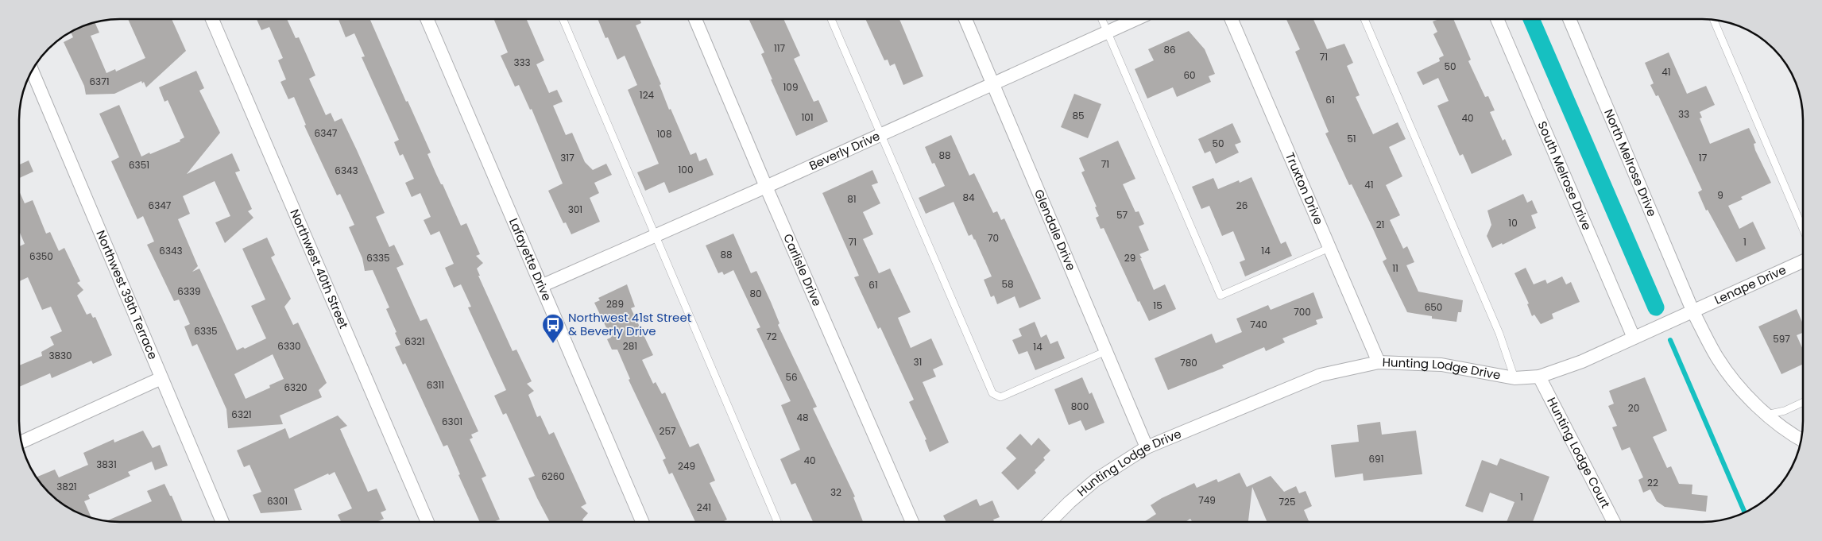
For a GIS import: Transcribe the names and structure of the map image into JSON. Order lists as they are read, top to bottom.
{
  "streets": {
    "street": [
      "Beverly Drive",
      "North Melrose Drive",
      "South Melrose Drive",
      "Truxton Drive",
      "Glendale Drive",
      "Lafayette Drive",
      "Northwest 40th Street",
      "Carlisle Drive",
      "Lenape Drive",
      "Northwest 39th Terrace",
      "Hunting Lodge Drive",
      "Hunting Lodge Court"
    ]
  },
  "crossings": [
    ["Beverly Drive", "Glendale Drive"],
    ["Beverly Drive", "Lafayette Drive"],
    ["Beverly Drive", "Carlisle Drive"],
    ["North Melrose Drive", "Lenape Drive"],
    ["North Melrose Drive", "Hunting Lodge Drive"],
    ["South Melrose Drive", "Hunting Lodge Drive"],
    ["Truxton Drive", "Hunting Lodge Drive"],
    ["Glendale Drive", "Hunting Lodge Drive"],
    ["Lenape Drive", "Hunting Lodge Drive"],
    ["Hunting Lodge Drive", "Hunting Lodge Court"]
  ],
  "places": {
    "bus stop": ["Northwest 41st Street & Beverly Drive"]
  },
  "house_numbers": [
    "117",
    "86",
    "71",
    "333",
    "50",
    "41",
    "60",
    "6371",
    "109",
    "124",
    "61",
    "33",
    "85",
    "101",
    "40",
    "6347",
    "108",
    "51",
    "50",
    "88",
    "317",
    "17",
    "71",
    "6351",
    "100",
    "6343",
    "41",
    "9",
    "84",
    "81",
    "6347",
    "26",
    "301",
    "57",
    "10",
    "21",
    "70",
    "71",
    "1",
    "6343",
    "14",
    "88",
    "6350",
    "6335",
    "29",
    "11",
    "58",
    "61",
    "6339",
    "80",
    "289",
    "15",
    "650",
    "700",
    "740",
    "6335",
    "72",
    "597",
    "6321",
    "6330",
    "281",
    "14",
    "3830",
    "31",
    "780",
    "56",
    "6311",
    "6320",
    "800",
    "20",
    "6321",
    "48",
    "6301",
    "257",
    "691",
    "40",
    "3831",
    "249",
    "6260",
    "22",
    "3821",
    "32",
    "1",
    "749",
    "6301",
    "725",
    "241"
  ]
}
